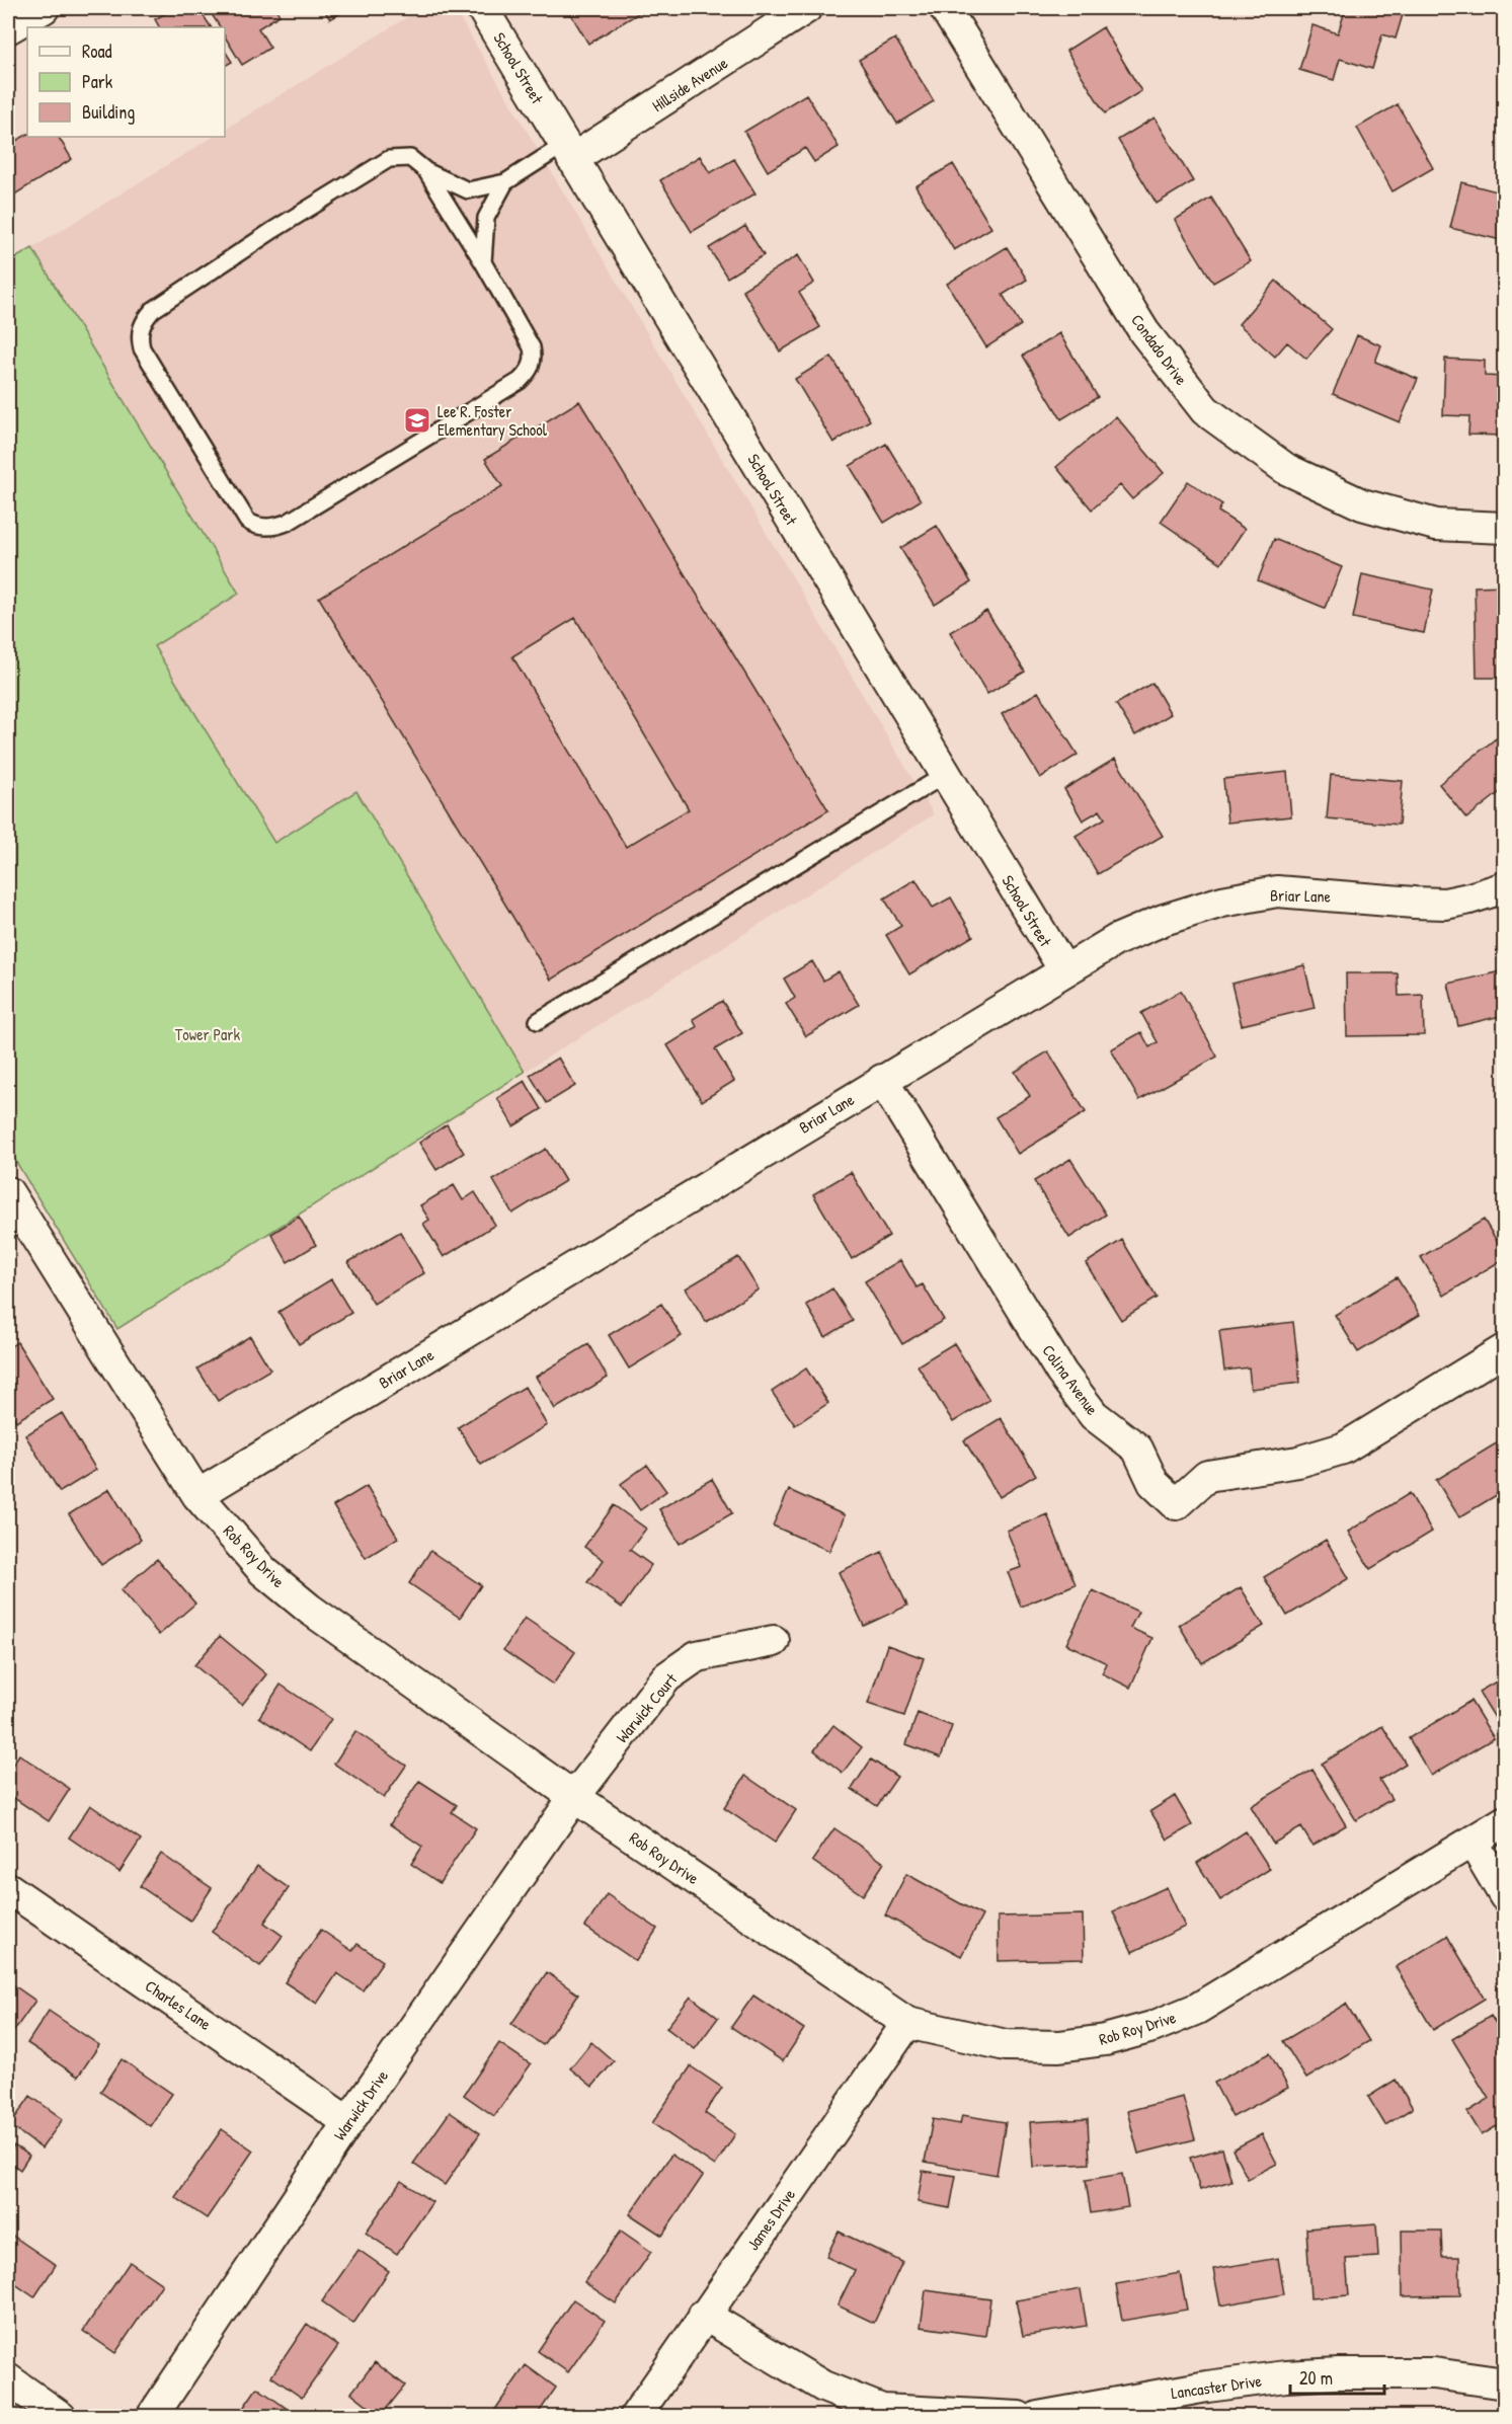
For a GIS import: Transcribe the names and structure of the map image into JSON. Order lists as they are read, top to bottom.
{
  "streets": {
    "street": [
      "School Street",
      "Hillside Avenue",
      "Condado Drive",
      "Briar Lane",
      "Colina Avenue",
      "Rob Roy Drive",
      "Warwick Court",
      "Charles Lane",
      "Warwick Drive",
      "James Drive",
      "Lancaster Drive"
    ]
  },
  "crossings": [
    ["School Street", "Hillside Avenue"],
    ["School Street", "Briar Lane"],
    ["Briar Lane", "Colina Avenue"],
    ["Briar Lane", "Rob Roy Drive"],
    ["Rob Roy Drive", "Warwick Court"],
    ["Rob Roy Drive", "Warwick Drive"],
    ["Rob Roy Drive", "James Drive"],
    ["Warwick Court", "Warwick Drive"],
    ["Charles Lane", "Warwick Drive"]
  ],
  "parks": ["Tower Park"],
  "places": {
    "school or university": ["Lee R. Foster Elementary School"]
  },
  "legend": ["Road", "Park", "Building"],
  "scale_bar": "20 m"
}
